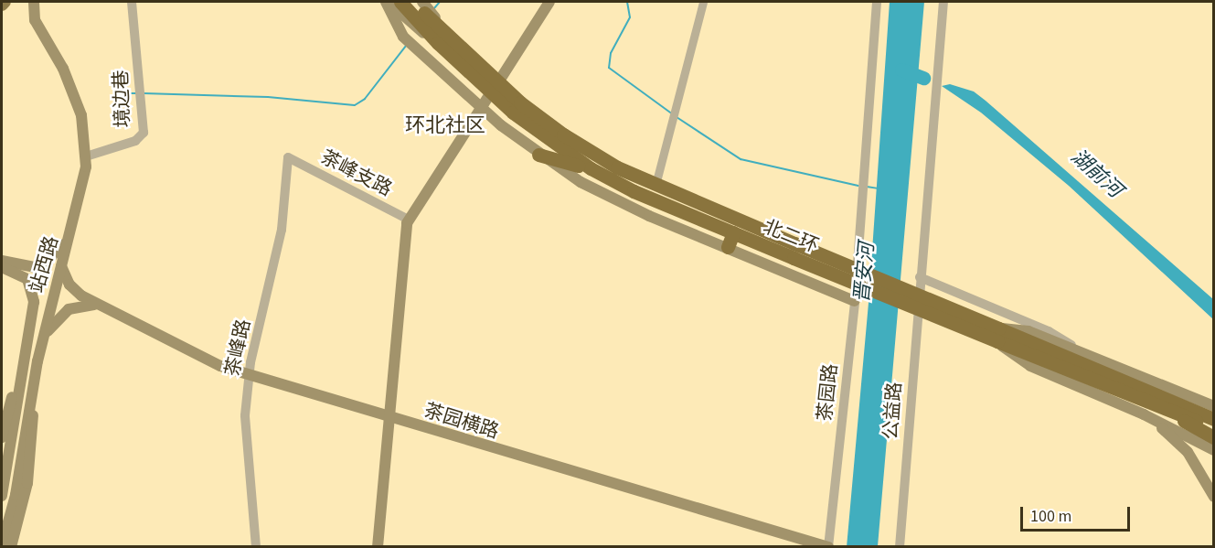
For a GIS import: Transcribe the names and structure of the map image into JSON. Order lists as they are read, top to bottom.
{
  "streets": {
    "highway": ["北二环"],
    "main road": ["站西路", "茶园横路"],
    "street": [
      "境边巷",
      "茶峰支路",
      "茶峰路",
      "茶园路",
      "公益路"
    ]
  },
  "crossings": [
    ["境边巷", "站西路"],
    ["茶峰支路", "茶峰路"],
    ["站西路", "茶园横路"],
    ["茶峰路", "茶园横路"],
    ["茶园路", "茶园横路"]
  ],
  "districts": ["环北社区"],
  "water": ["湖前河", "晋安河"],
  "scale_bar": "100 m"
}
